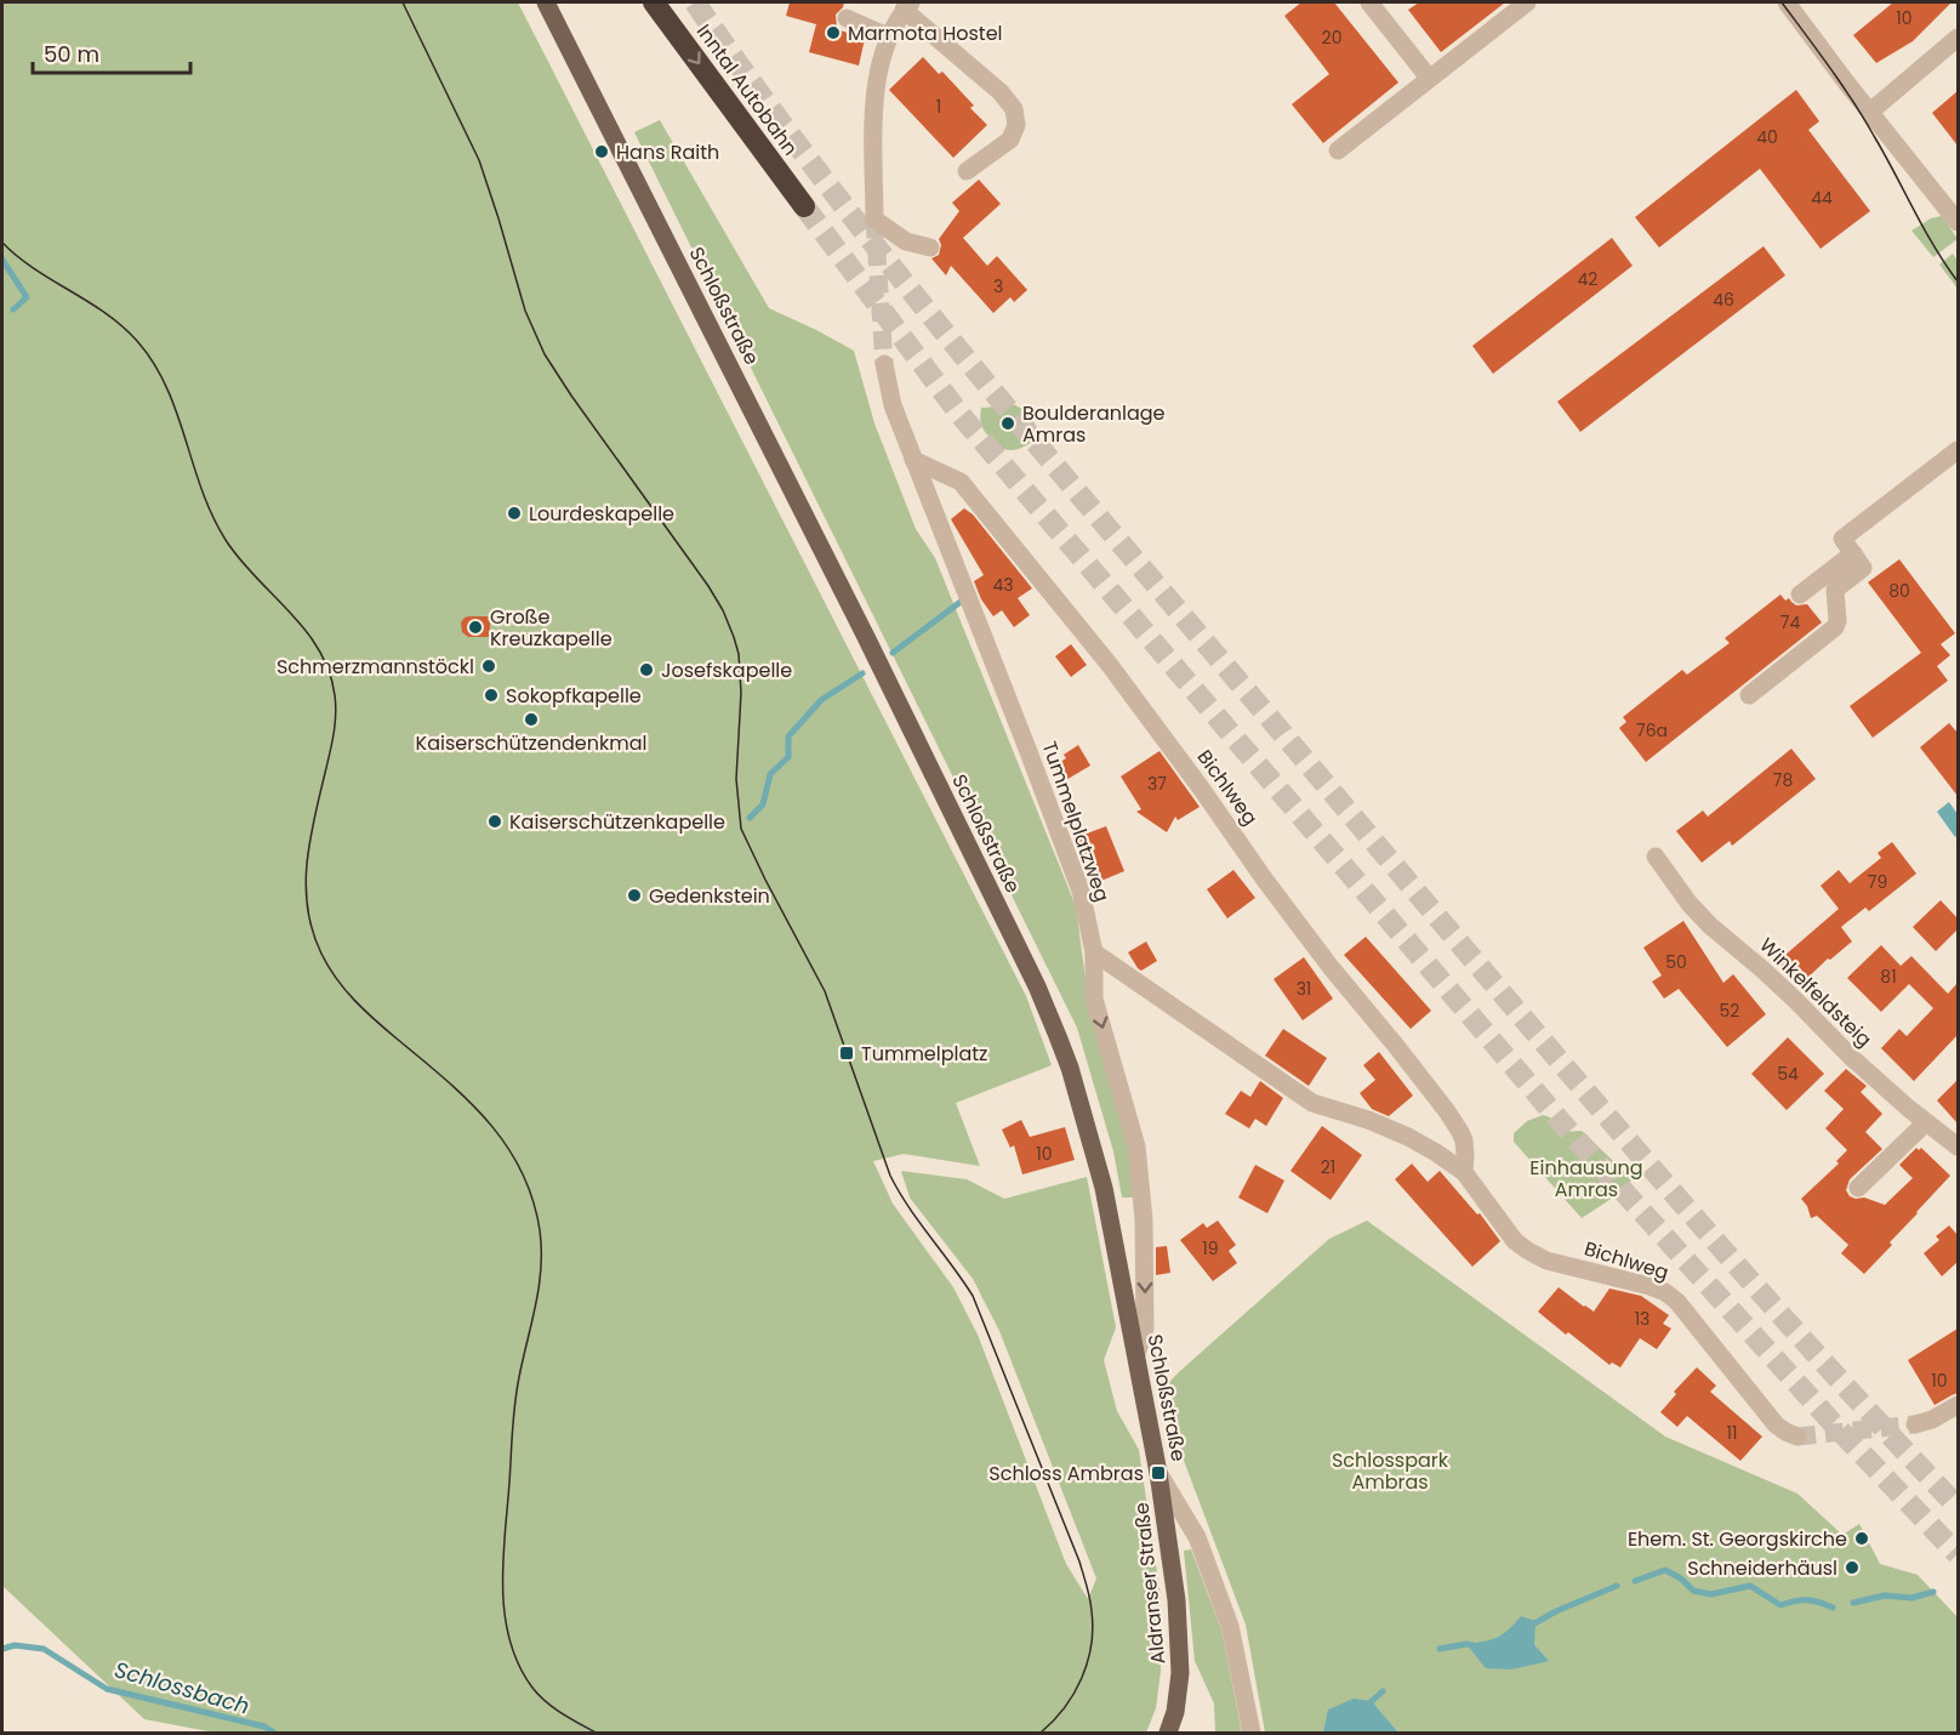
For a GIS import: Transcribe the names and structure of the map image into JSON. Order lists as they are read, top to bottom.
{
  "streets": {
    "highway": ["Inntal Autobahn"],
    "main road": ["Schloßstraße", "Aldranser Straße"],
    "street": ["Bichlweg", "Tummelplatzweg", "Winkelfeldsteig"]
  },
  "crossings": [
    ["Schloßstraße", "Tummelplatzweg"],
    ["Schloßstraße", "Aldranser Straße"],
    ["Bichlweg", "Tummelplatzweg"]
  ],
  "one_way": ["Inntal Autobahn", "Tummelplatzweg"],
  "water": ["Schlossbach"],
  "parks": ["Einhausung Amras", "Schlosspark Ambras"],
  "places": {
    "other": [
      "Marmota Hostel",
      "Hans Raith",
      "Boulderanlage Amras",
      "Lourdeskapelle",
      "Große Kreuzkapelle",
      "Schmerzmannstöckl",
      "Josefskapelle",
      "Sokopfkapelle",
      "Kaiserschützendenkmal",
      "Kaiserschützenkapelle",
      "Gedenkstein",
      "Ehem. St. Georgskirche",
      "Schneiderhäusl"
    ],
    "transit": ["Tummelplatz", "Schloss Ambras"]
  },
  "house_numbers": [
    "10",
    "20",
    "1",
    "40",
    "44",
    "42",
    "3",
    "46",
    "43",
    "80",
    "74",
    "76a",
    "78",
    "37",
    "79",
    "50",
    "81",
    "31",
    "52",
    "54",
    "10",
    "21",
    "19",
    "13",
    "10",
    "11"
  ],
  "scale_bar": "50 m"
}
